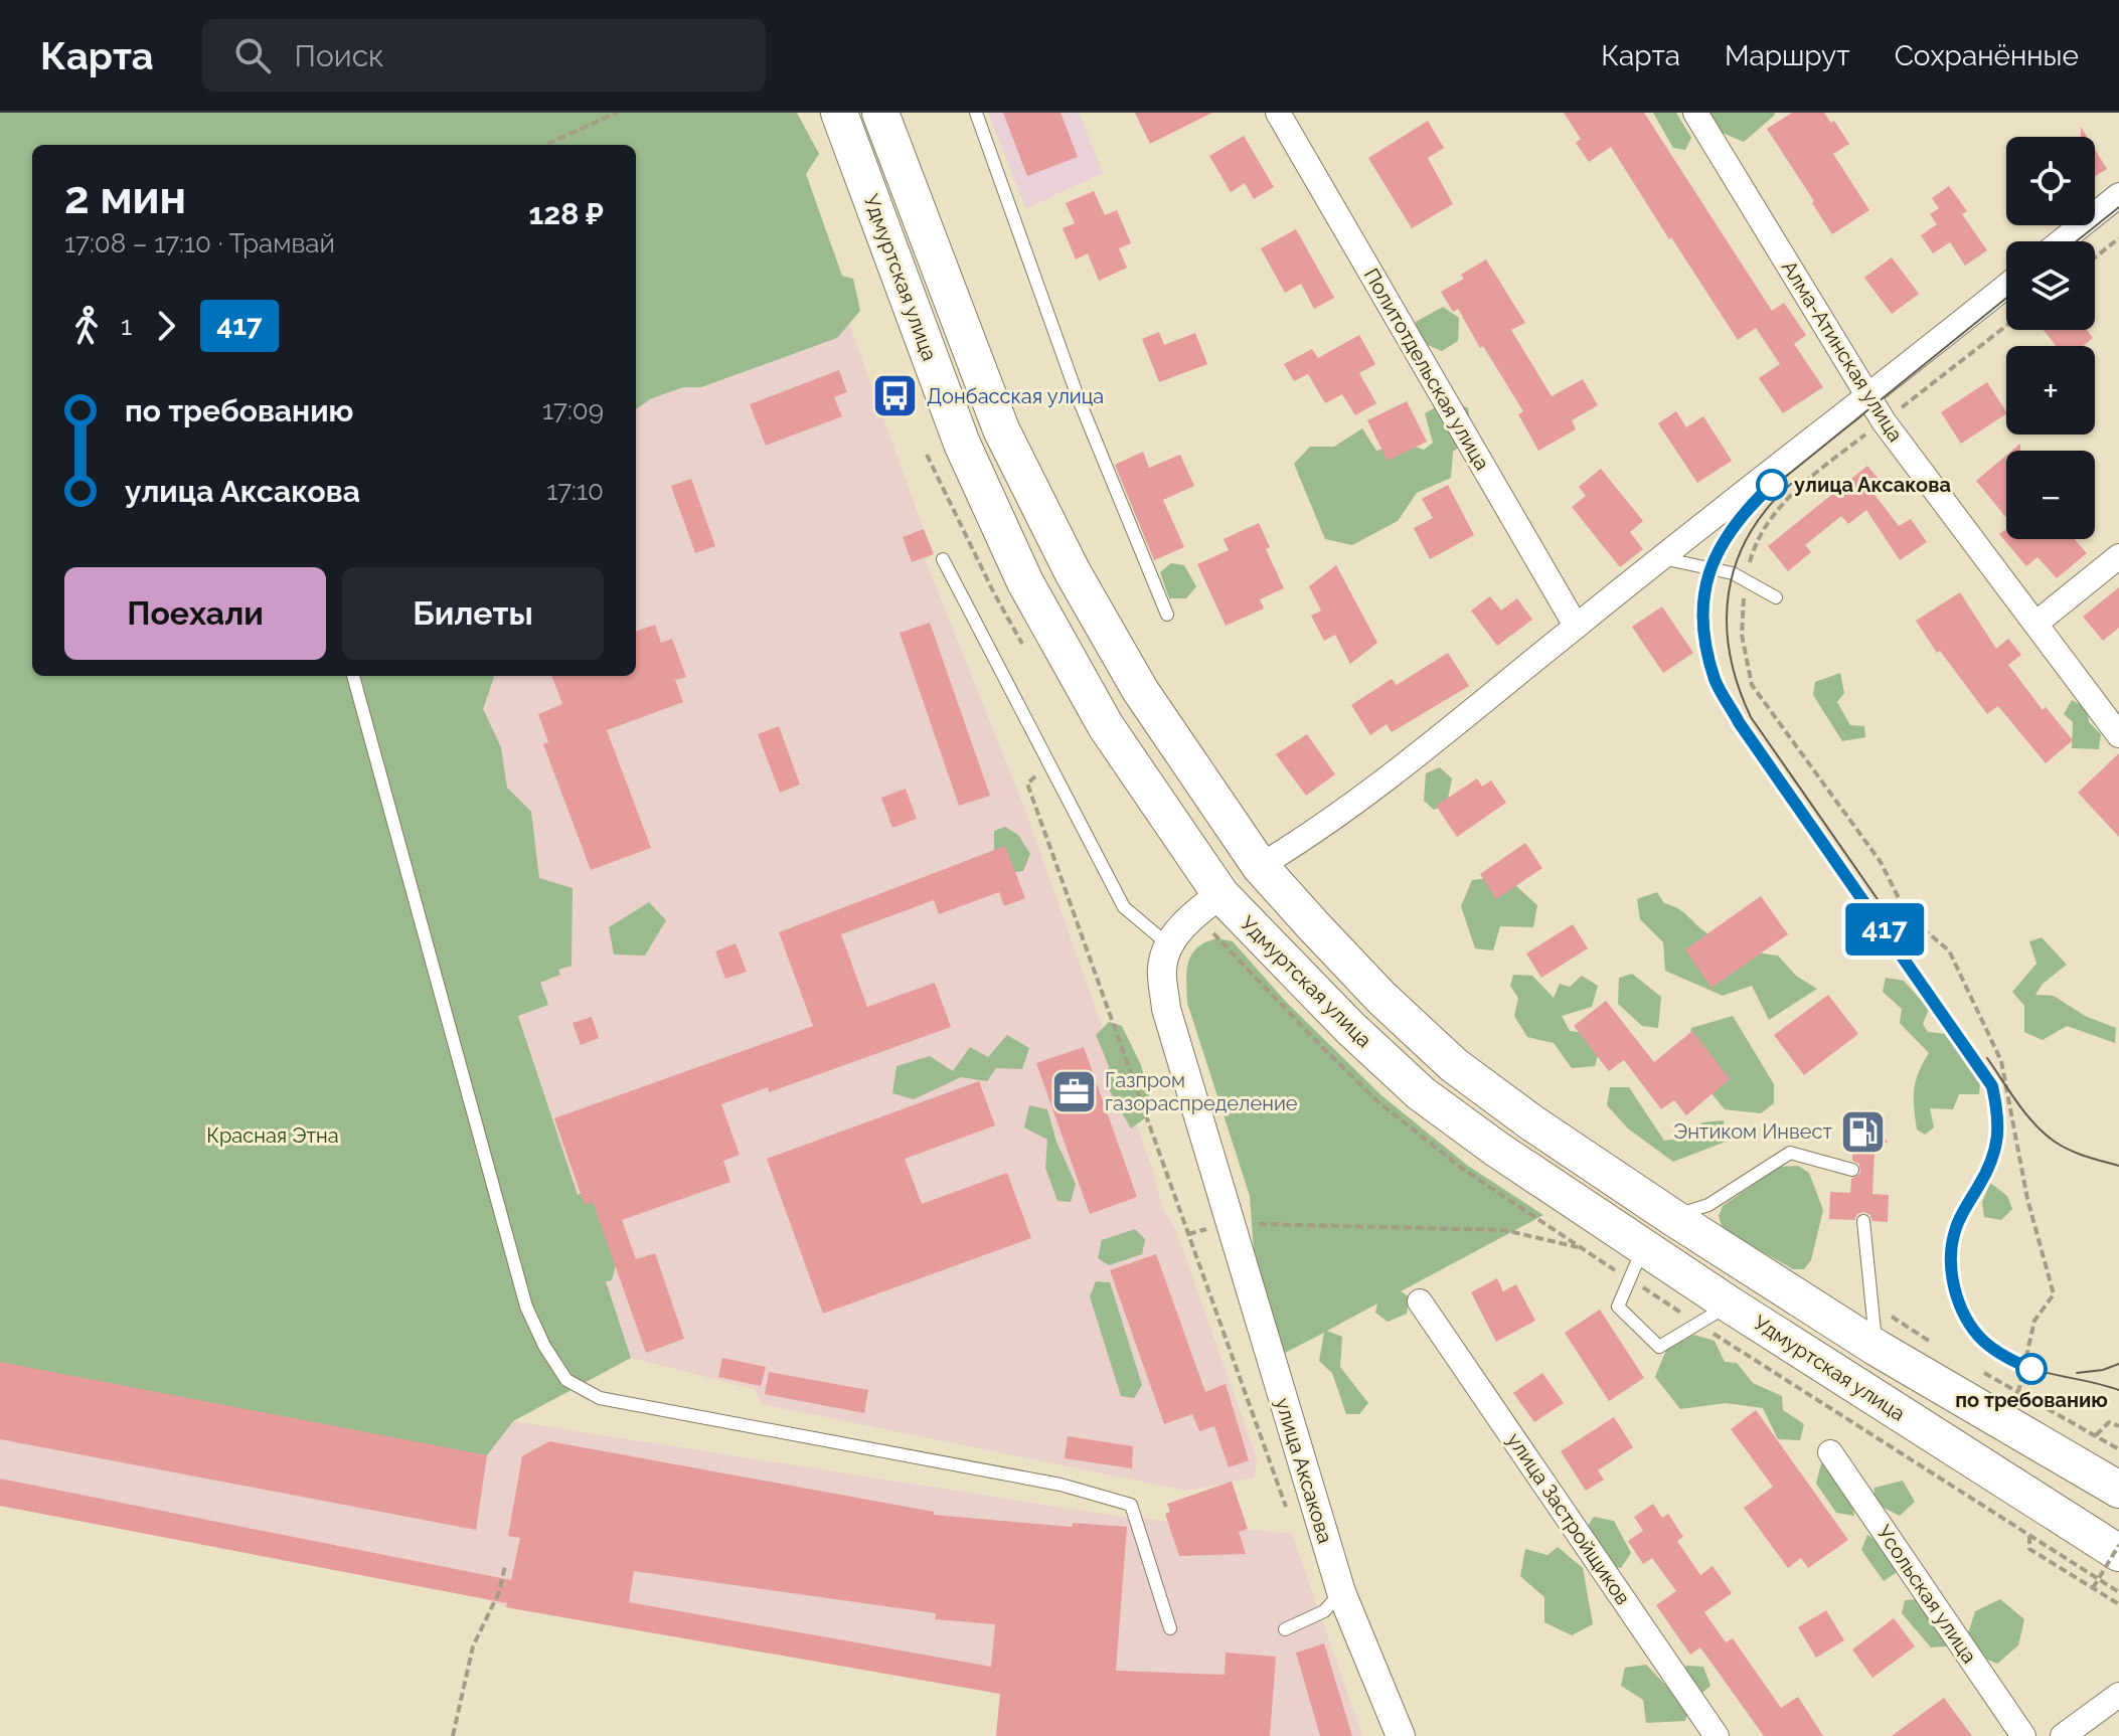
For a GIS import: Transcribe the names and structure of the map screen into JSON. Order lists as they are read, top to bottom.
{
  "streets": {
    "main road": ["Удмуртская улица"],
    "street": [
      "Алма-Атинская улица",
      "Политотдельская улица",
      "улица Аксакова",
      "улица Застройщиков",
      "Усольская улица"
    ]
  },
  "parks": ["Красная Этна"],
  "places": {
    "bus stop": ["Донбасская улица"],
    "other": ["улица Аксакова", "по требованию"],
    "office": ["Газпром газораспределение"],
    "fuel station": ["Энтиком Инвест"]
  },
  "lines": ["tram line 417"],
  "page": {
    "header": "Карта",
    "search": "Поиск",
    "nav": ["Карта", "Маршрут", "Сохранённые"],
    "on_map": "417",
    "map_buttons": ["+", "−"],
    "heading": ["2 мин", "17:08 – 17:10 · Трамвай", "128 ₽"],
    "legs": ["1", "417"],
    "list": [
      {
        "name": "по требованию",
        "value": "17:09"
      },
      {
        "name": "улица Аксакова",
        "value": "17:10"
      }
    ],
    "buttons": ["Поехали", "Билеты"]
  }
}
